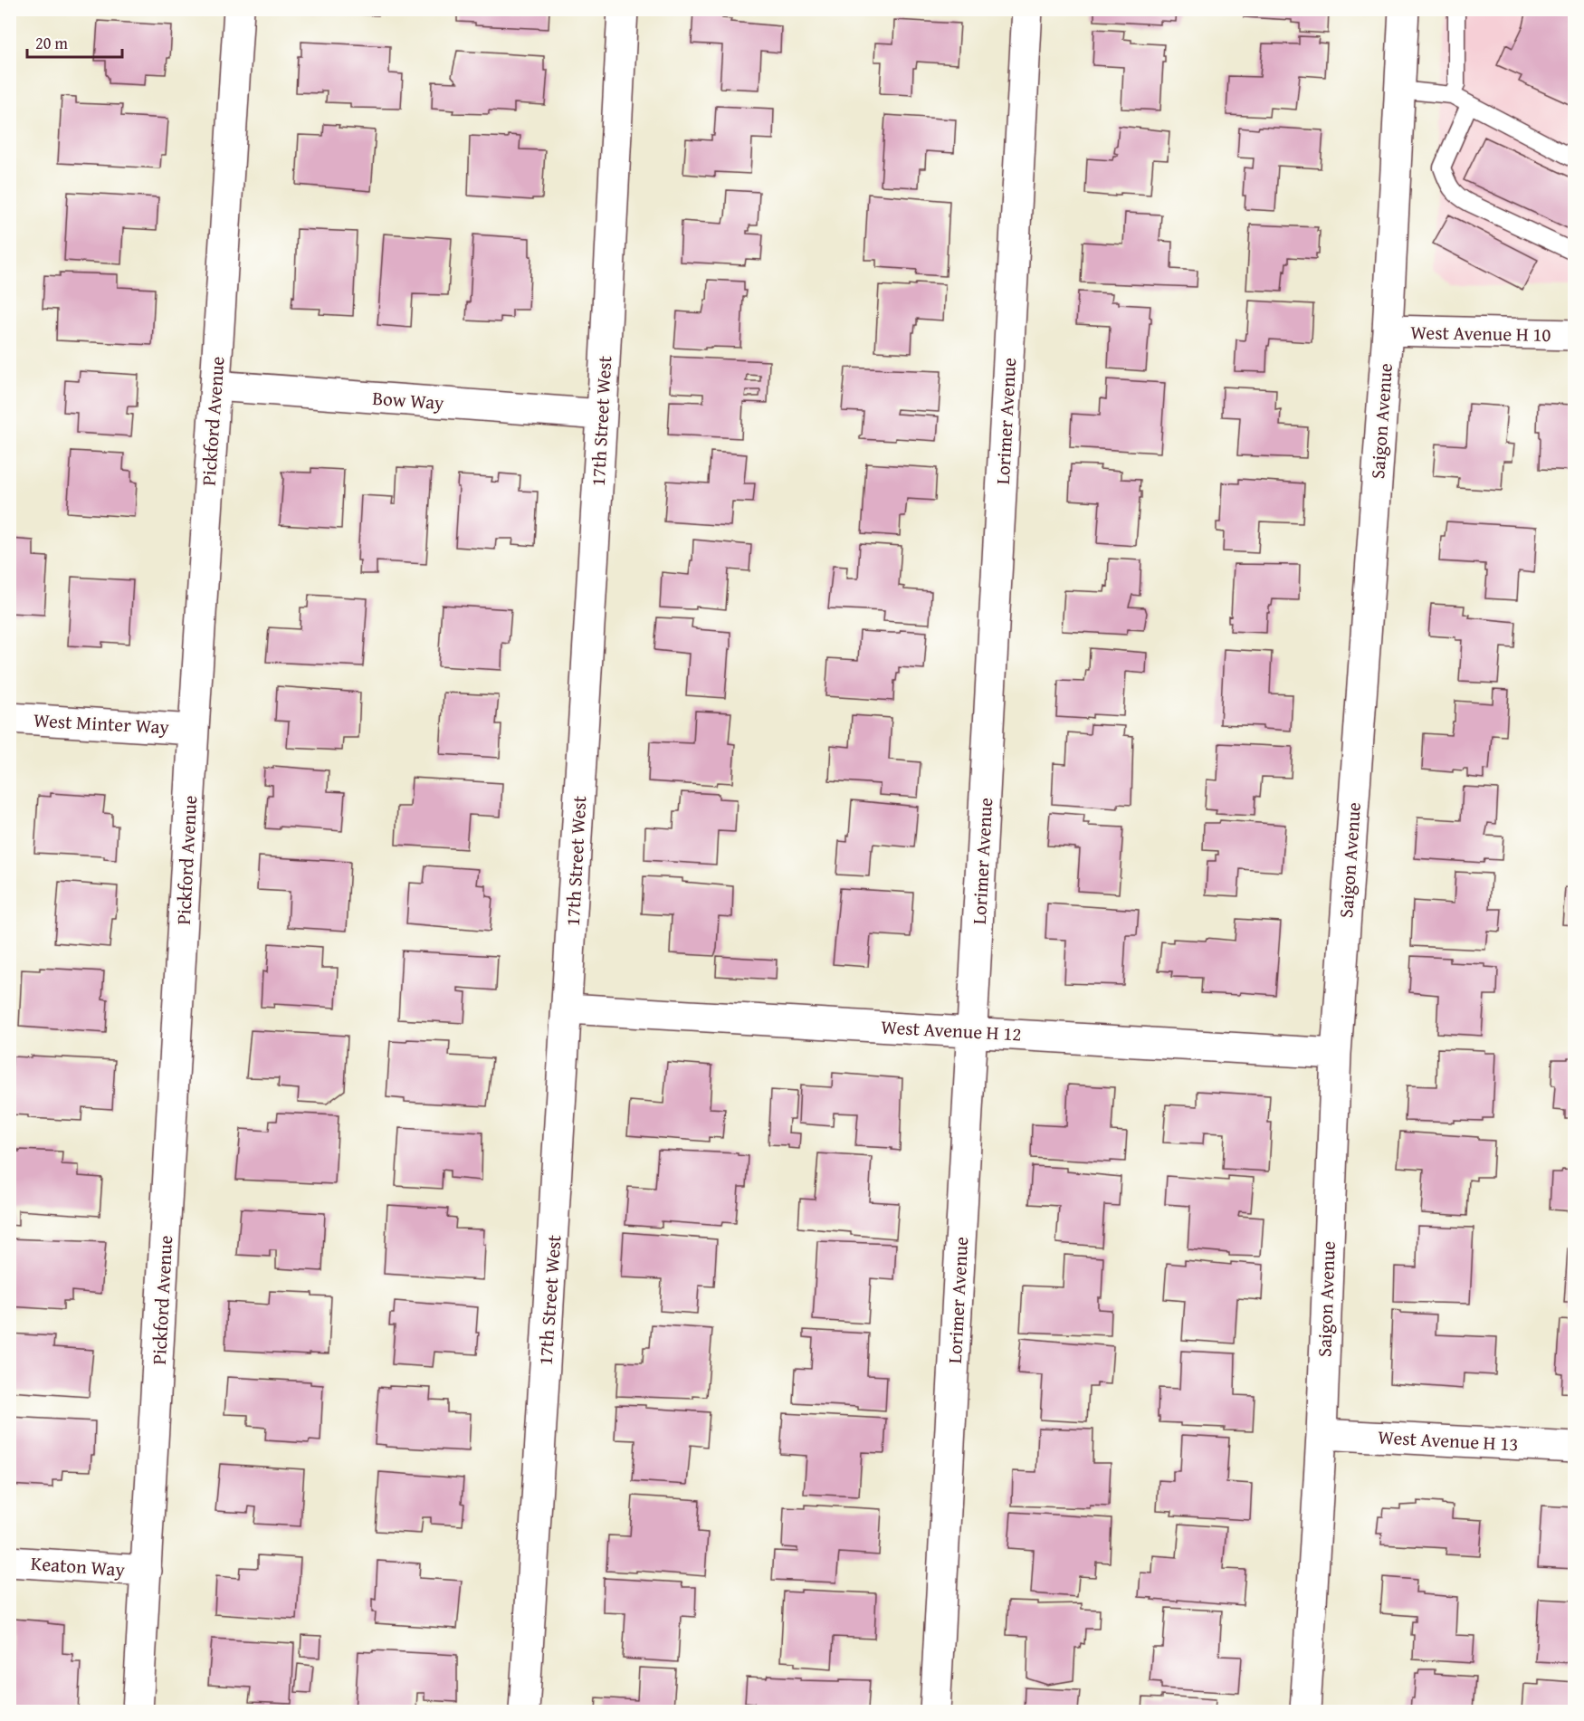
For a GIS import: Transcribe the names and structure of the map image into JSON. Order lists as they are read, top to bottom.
{
  "streets": {
    "street": [
      "West Avenue H 10",
      "Bow Way",
      "Pickford Avenue",
      "17th Street West",
      "Lorimer Avenue",
      "Saigon Avenue",
      "West Minter Way",
      "West Avenue H 12",
      "West Avenue H 13",
      "Keaton Way"
    ]
  },
  "crossings": [
    ["West Avenue H 10", "Saigon Avenue"],
    ["Bow Way", "Pickford Avenue"],
    ["Bow Way", "17th Street West"],
    ["Pickford Avenue", "West Minter Way"],
    ["Pickford Avenue", "Keaton Way"],
    ["17th Street West", "West Avenue H 12"],
    ["Lorimer Avenue", "West Avenue H 12"],
    ["Saigon Avenue", "West Avenue H 12"],
    ["Saigon Avenue", "West Avenue H 13"]
  ],
  "scale_bar": "20 m"
}
